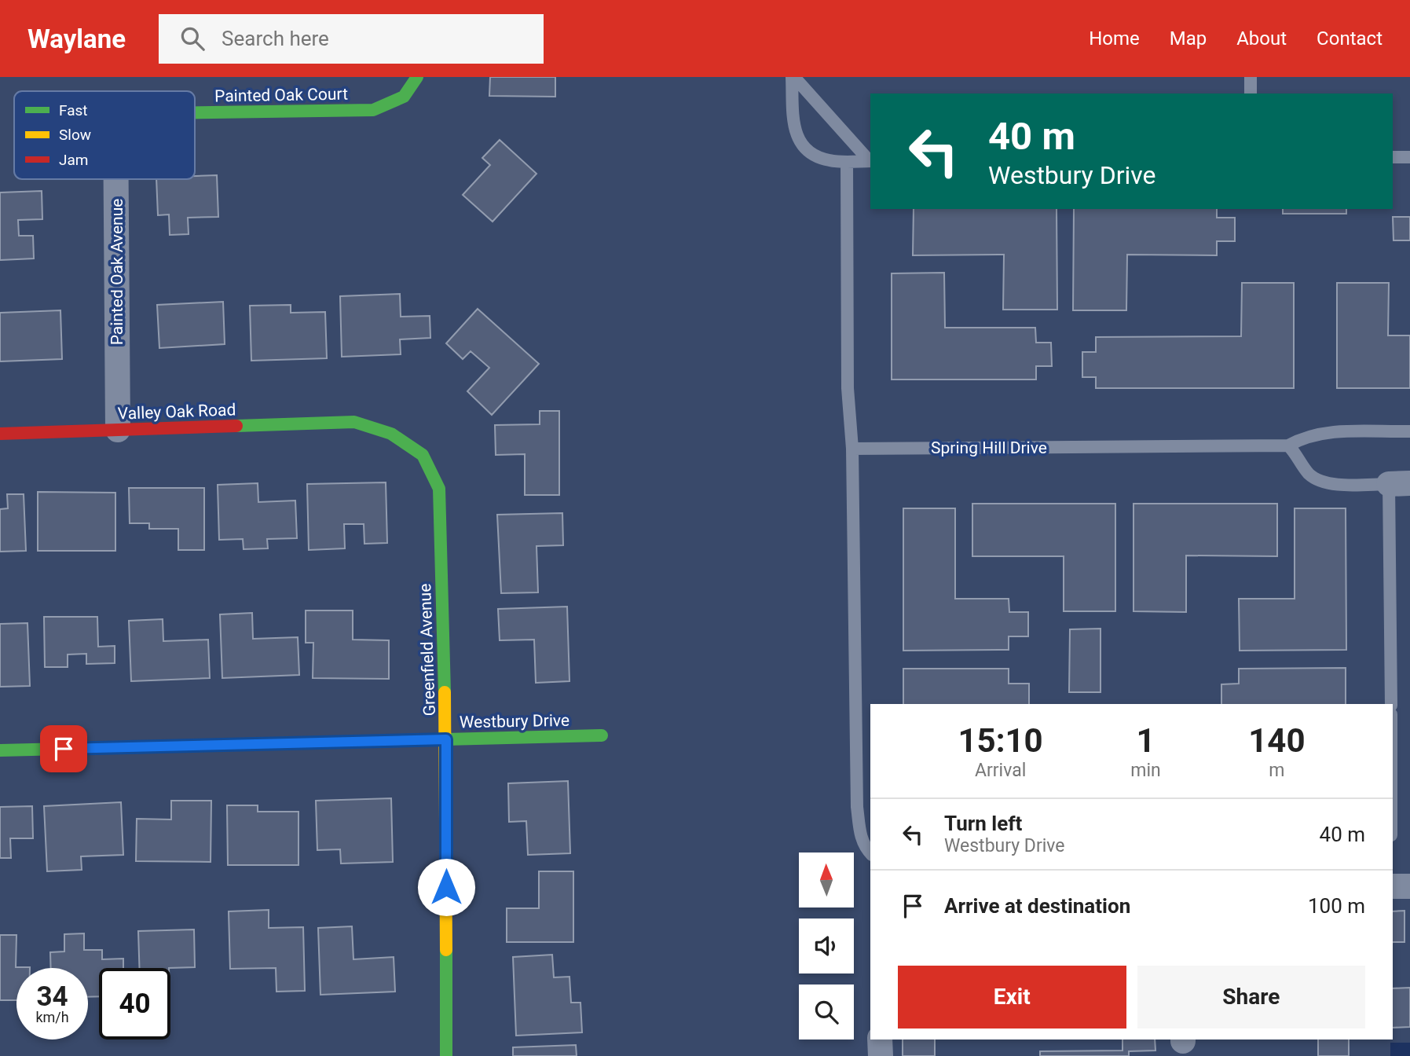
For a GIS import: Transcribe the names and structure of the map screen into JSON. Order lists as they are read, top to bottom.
{
  "streets": {
    "street": [
      "Painted Oak Court",
      "Painted Oak Avenue",
      "Valley Oak Road",
      "Greenfield Avenue",
      "Westbury Drive"
    ],
    "lane": ["Spring Hill Drive"]
  },
  "crossings": [
    ["Painted Oak Avenue", "Valley Oak Road"],
    ["Valley Oak Road", "Greenfield Avenue"],
    ["Greenfield Avenue", "Westbury Drive"]
  ],
  "legend": ["Fast", "Slow", "Jam"],
  "north": "top",
  "page": {
    "header": "Waylane",
    "search": "Search here",
    "nav": [
      "Home",
      "Map",
      "About",
      "Contact"
    ],
    "turn": ["40 m", "Westbury Drive"],
    "eta": [
      "15:10",
      "Arrival",
      "1",
      "min",
      "140",
      "m"
    ],
    "list": [
      {
        "name": "Turn left",
        "note": "Westbury Drive",
        "value": "40 m"
      },
      {
        "name": "Arrive at destination",
        "value": "100 m"
      }
    ],
    "buttons": ["Exit", "Share"],
    "speed": "34 km/h",
    "limit": "40"
  }
}
